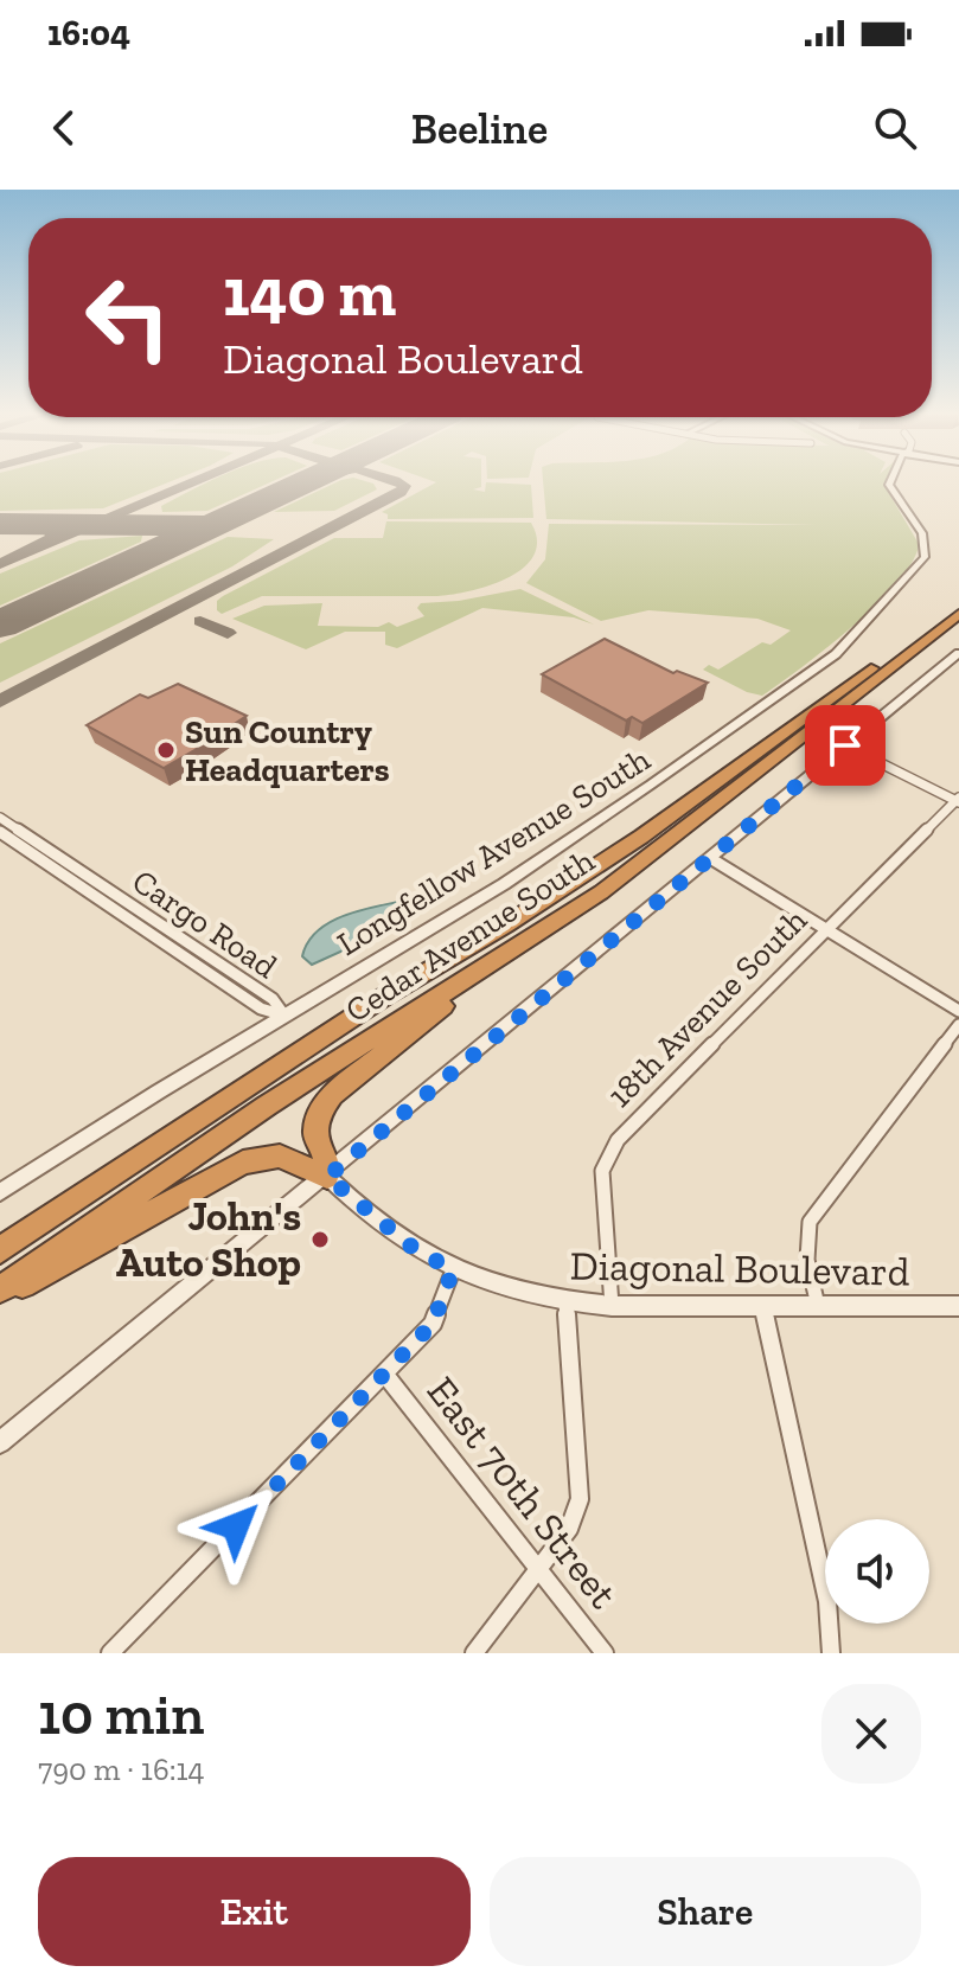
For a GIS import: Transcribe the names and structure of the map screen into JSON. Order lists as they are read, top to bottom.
{
  "streets": {
    "highway": ["Cedar Avenue South"],
    "street": [
      "Longfellow Avenue South",
      "Cargo Road",
      "18th Avenue South",
      "Diagonal Boulevard",
      "East 70th Street"
    ]
  },
  "crossings": [
    ["Longfellow Avenue South", "Cargo Road"],
    ["18th Avenue South", "Diagonal Boulevard"]
  ],
  "places": ["Sun Country Headquarters", "John's Auto Shop"],
  "page": {
    "status": "16:04",
    "header": "Beeline",
    "turn": ["140 m", "Diagonal Boulevard"],
    "heading": ["10 min", "790 m · 16:14"],
    "buttons": ["Exit", "Share"]
  }
}
